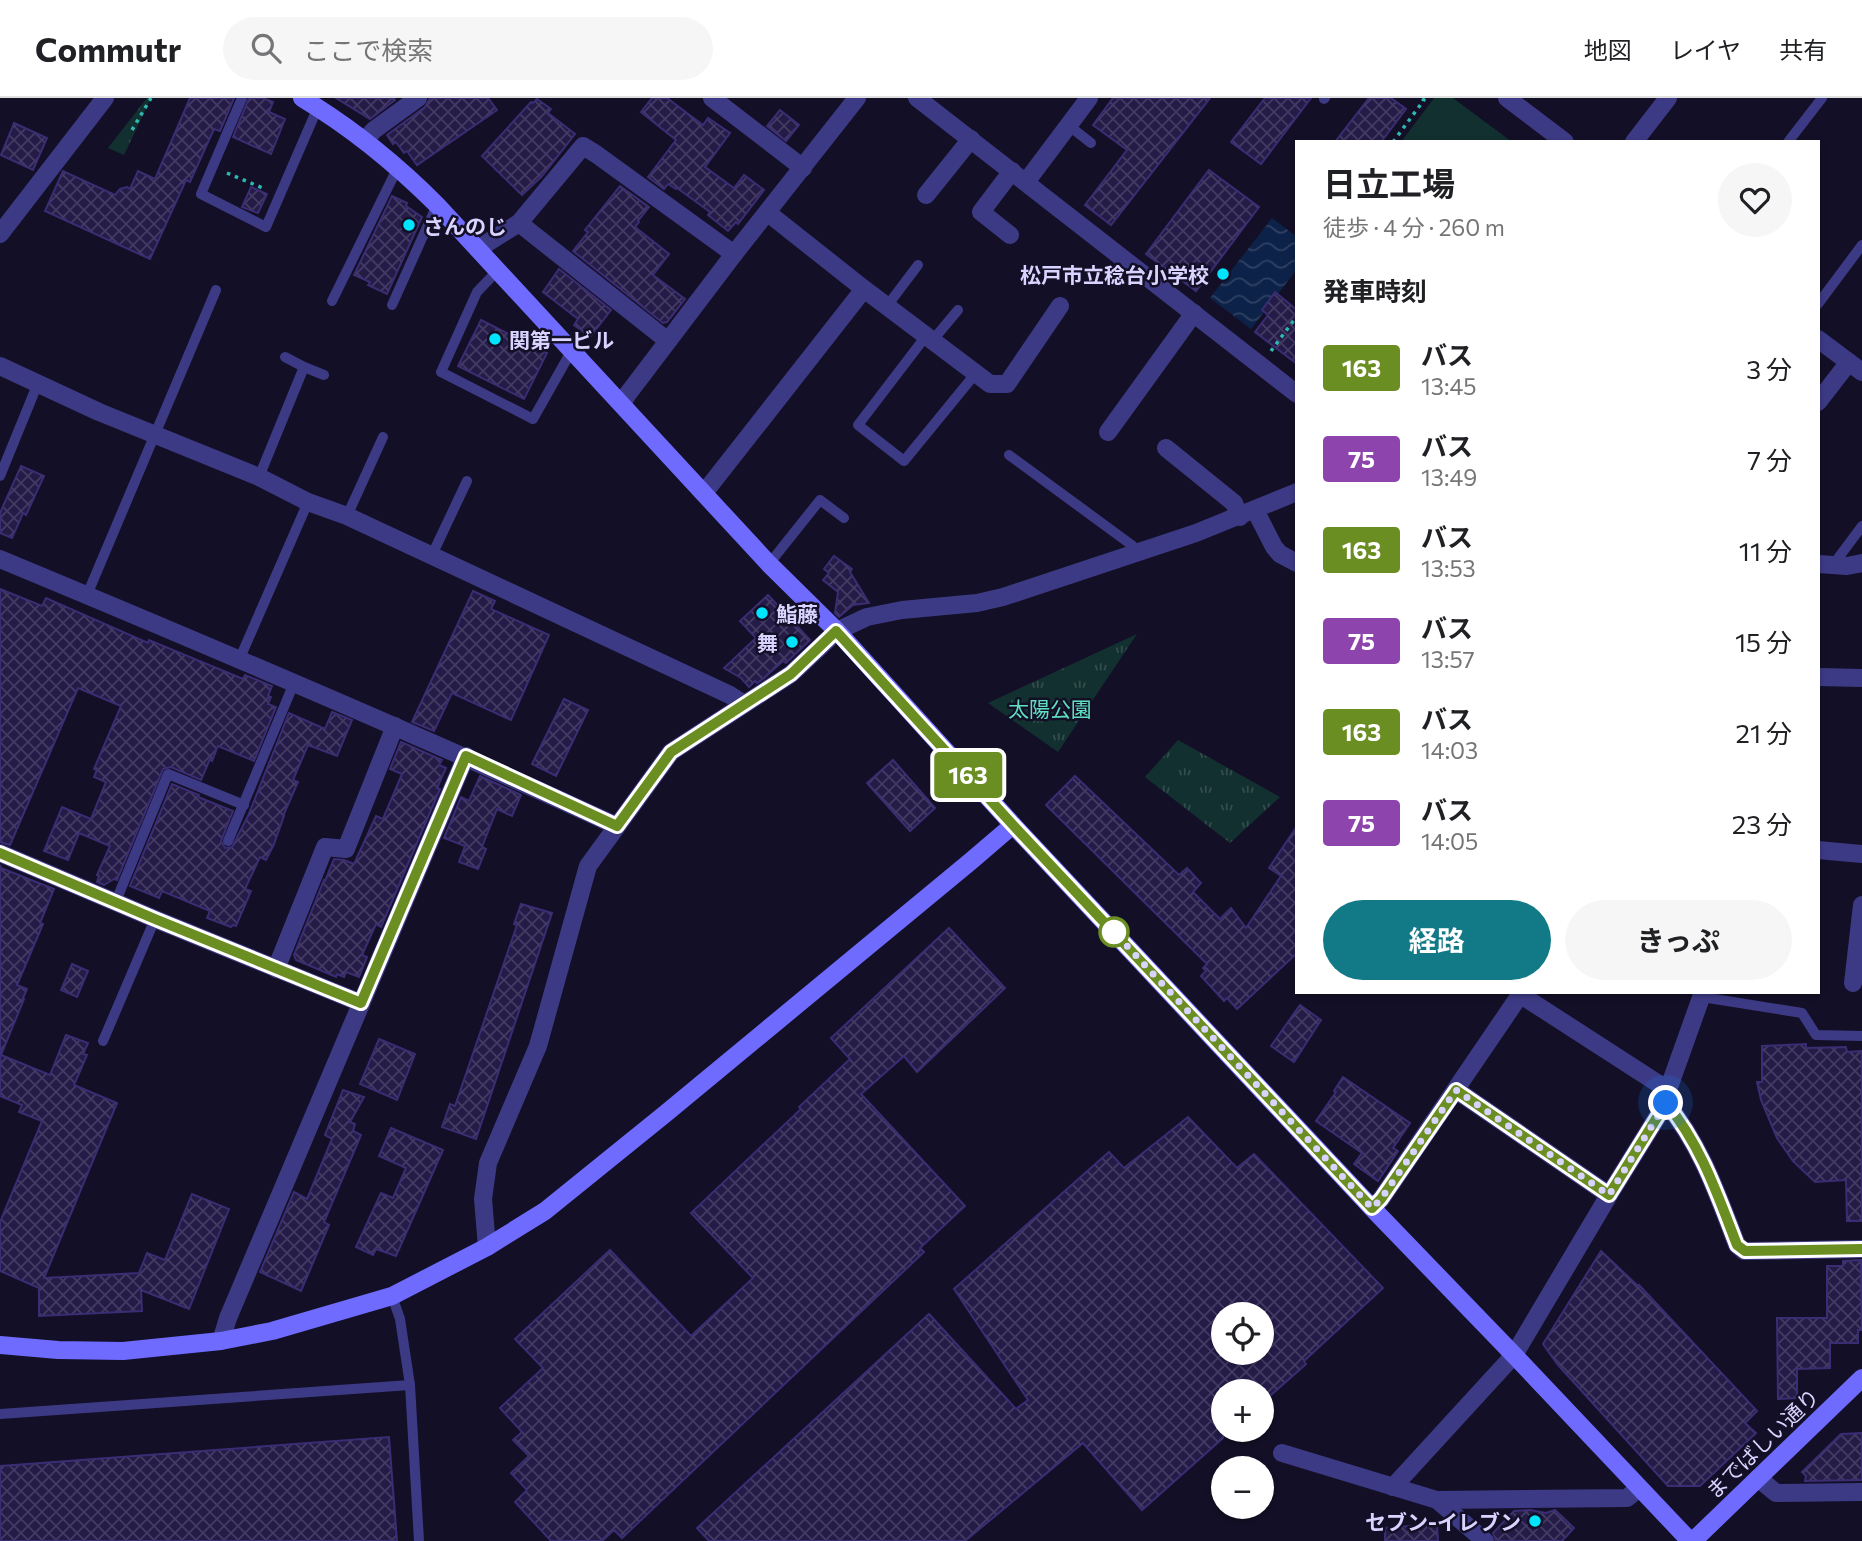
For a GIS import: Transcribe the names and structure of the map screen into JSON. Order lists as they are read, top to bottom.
{
  "streets": {
    "street": ["までばしい通り"]
  },
  "parks": ["太陽公園"],
  "places": [
    "さんのじ",
    "松戸市立稔台小学校",
    "関第一ビル",
    "鮨藤",
    "舞",
    "セブン-イレブン"
  ],
  "lines": ["bus line 163"],
  "page": {
    "header": "Commutr",
    "search": "ここで検索",
    "nav": ["地図", "レイヤ", "共有"],
    "on_map": "163",
    "heading": [
      ["日立工場", "徒歩 · 4 分 · 260 m"],
      "発車時刻"
    ],
    "list": [
      {
        "mark": "163",
        "name": "バス",
        "note": "13:45",
        "value": "3 分"
      },
      {
        "mark": "75",
        "name": "バス",
        "note": "13:49",
        "value": "7 分"
      },
      {
        "mark": "163",
        "name": "バス",
        "note": "13:53",
        "value": "11 分"
      },
      {
        "mark": "75",
        "name": "バス",
        "note": "13:57",
        "value": "15 分"
      },
      {
        "mark": "163",
        "name": "バス",
        "note": "14:03",
        "value": "21 分"
      },
      {
        "mark": "75",
        "name": "バス",
        "note": "14:05",
        "value": "23 分"
      }
    ],
    "buttons": ["経路", "きっぷ"],
    "map_buttons": ["+", "−"]
  }
}
